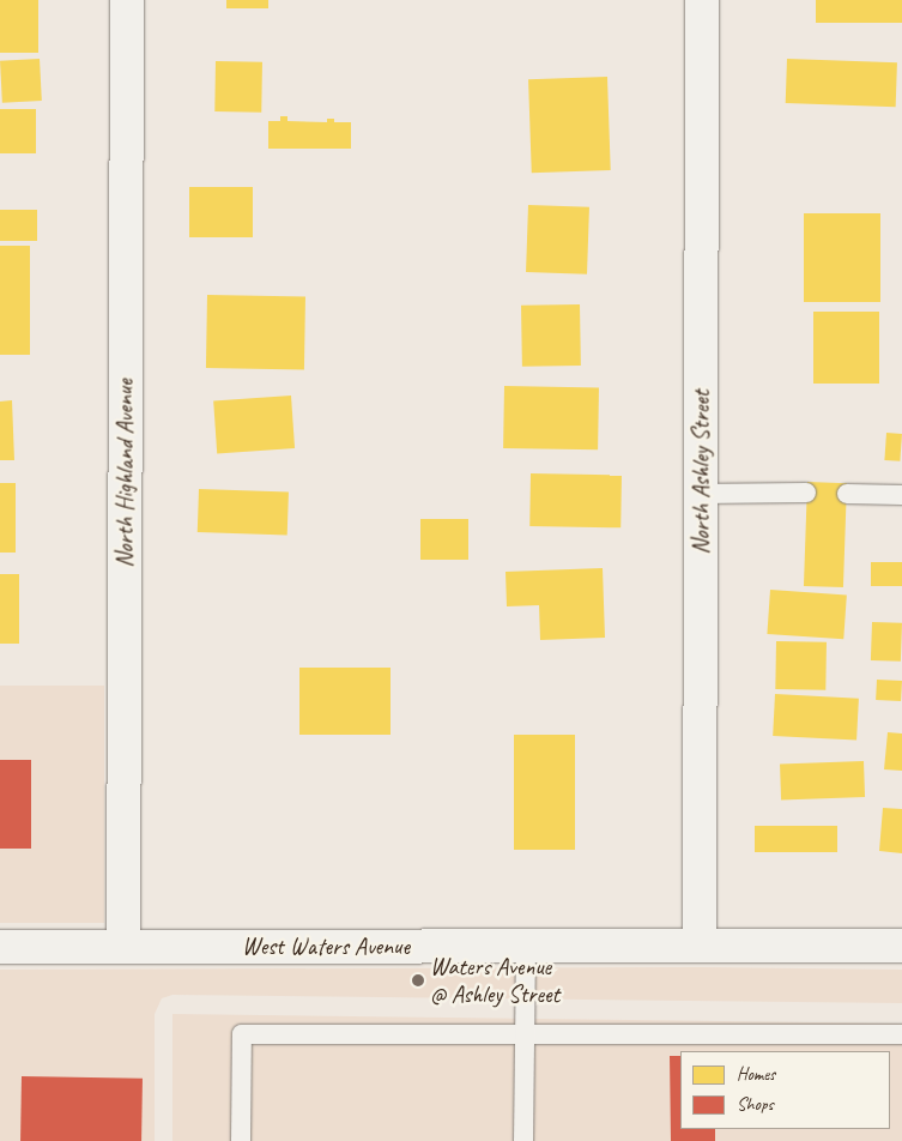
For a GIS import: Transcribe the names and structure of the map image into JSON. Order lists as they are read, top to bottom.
{
  "streets": {
    "street": ["North Ashley Street", "North Highland Avenue", "West Waters Avenue"]
  },
  "crossings": [
    ["North Ashley Street", "West Waters Avenue"],
    ["North Highland Avenue", "West Waters Avenue"]
  ],
  "places": ["Waters Avenue @ Ashley Street"],
  "legend": ["Homes", "Shops"]
}
